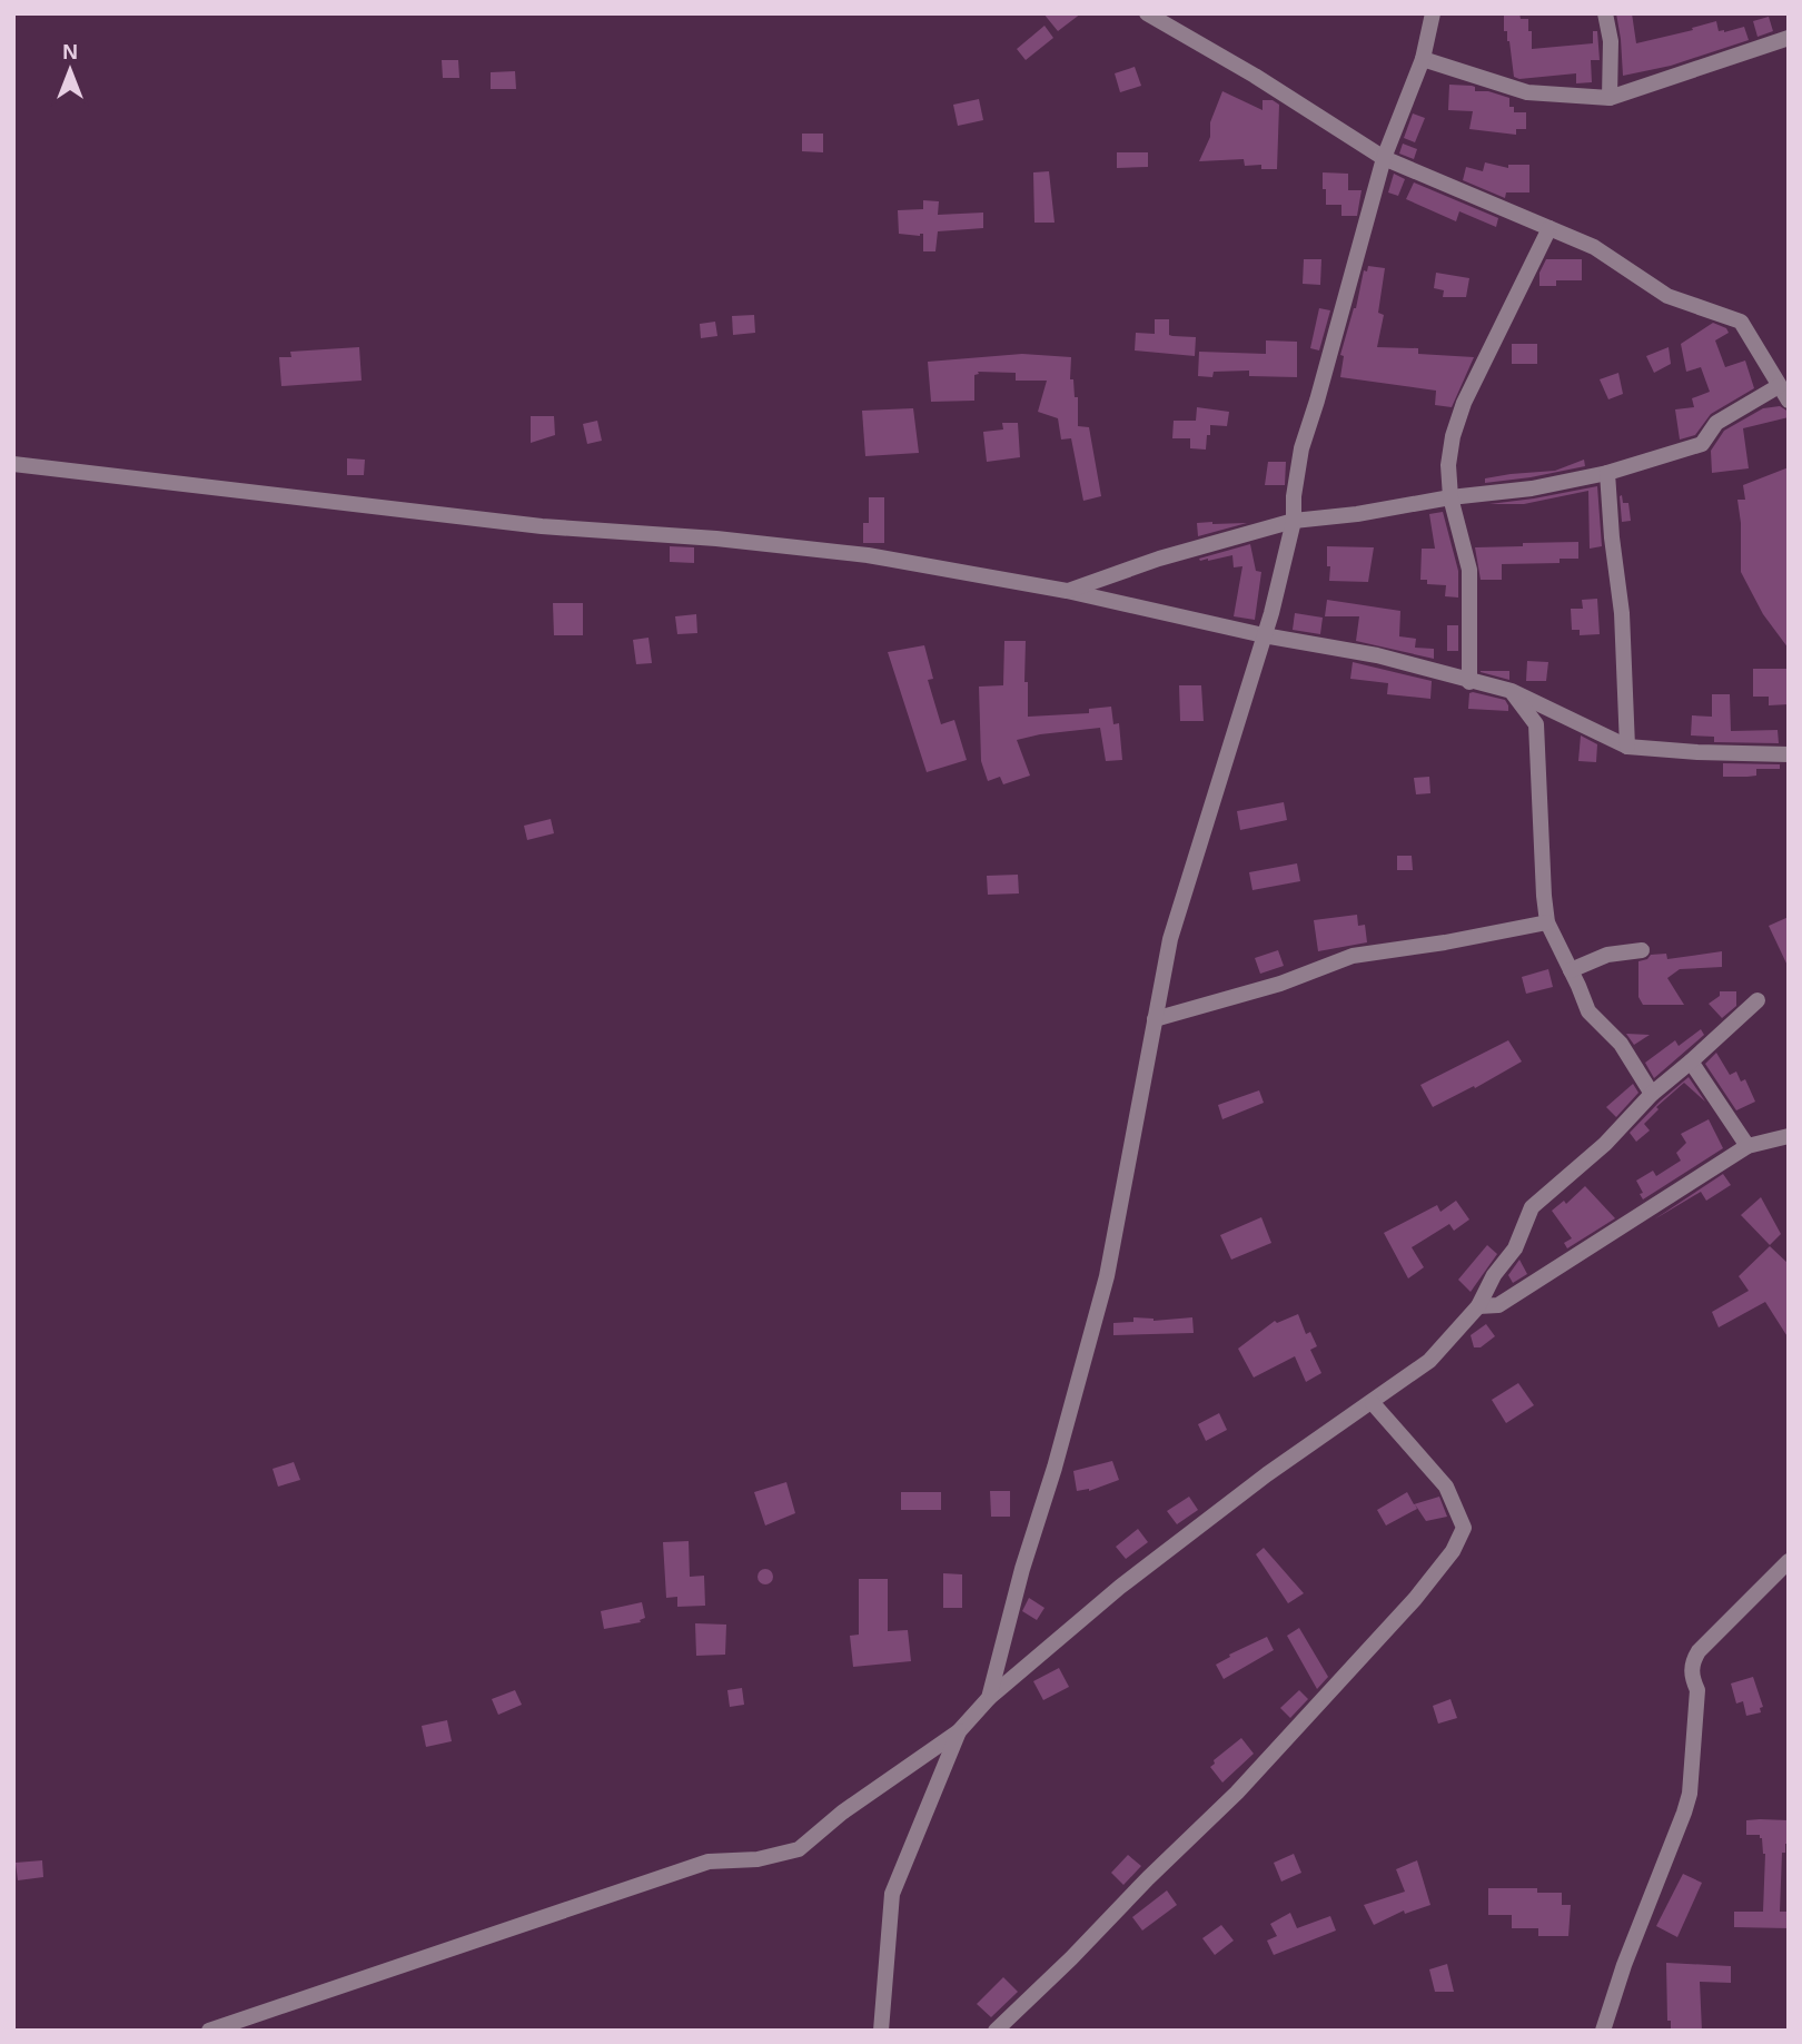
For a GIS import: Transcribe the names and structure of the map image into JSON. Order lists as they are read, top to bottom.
{
  "north": "top"
}
